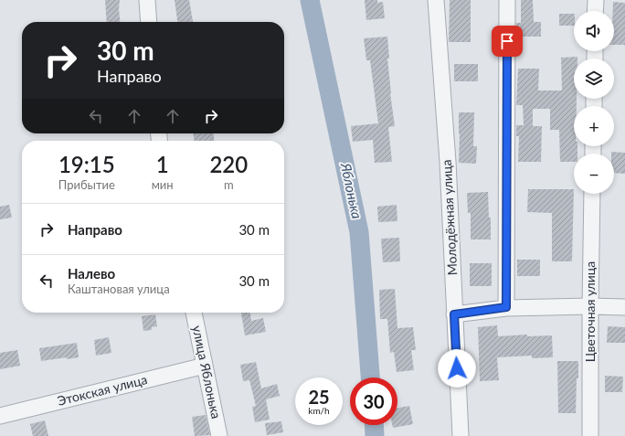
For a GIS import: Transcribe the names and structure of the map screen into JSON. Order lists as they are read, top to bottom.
{
  "streets": {
    "street": [
      "Молодёжная улица",
      "Цветочная улица",
      "улица Яблонька",
      "Этокская улица"
    ]
  },
  "crossings": [
    ["улица Яблонька", "Этокская улица"]
  ],
  "water": ["Яблонька"],
  "page": {
    "map_buttons": ["+", "−"],
    "turn": ["30 m", "Направо"],
    "eta": [
      "19:15",
      "Прибытие",
      "1",
      "мин",
      "220",
      "m"
    ],
    "list": [
      {
        "name": "Направо",
        "value": "30 m"
      },
      {
        "name": "Налево",
        "note": "Каштановая улица",
        "value": "30 m"
      }
    ],
    "speed": "25 km/h",
    "limit": "30"
  }
}
